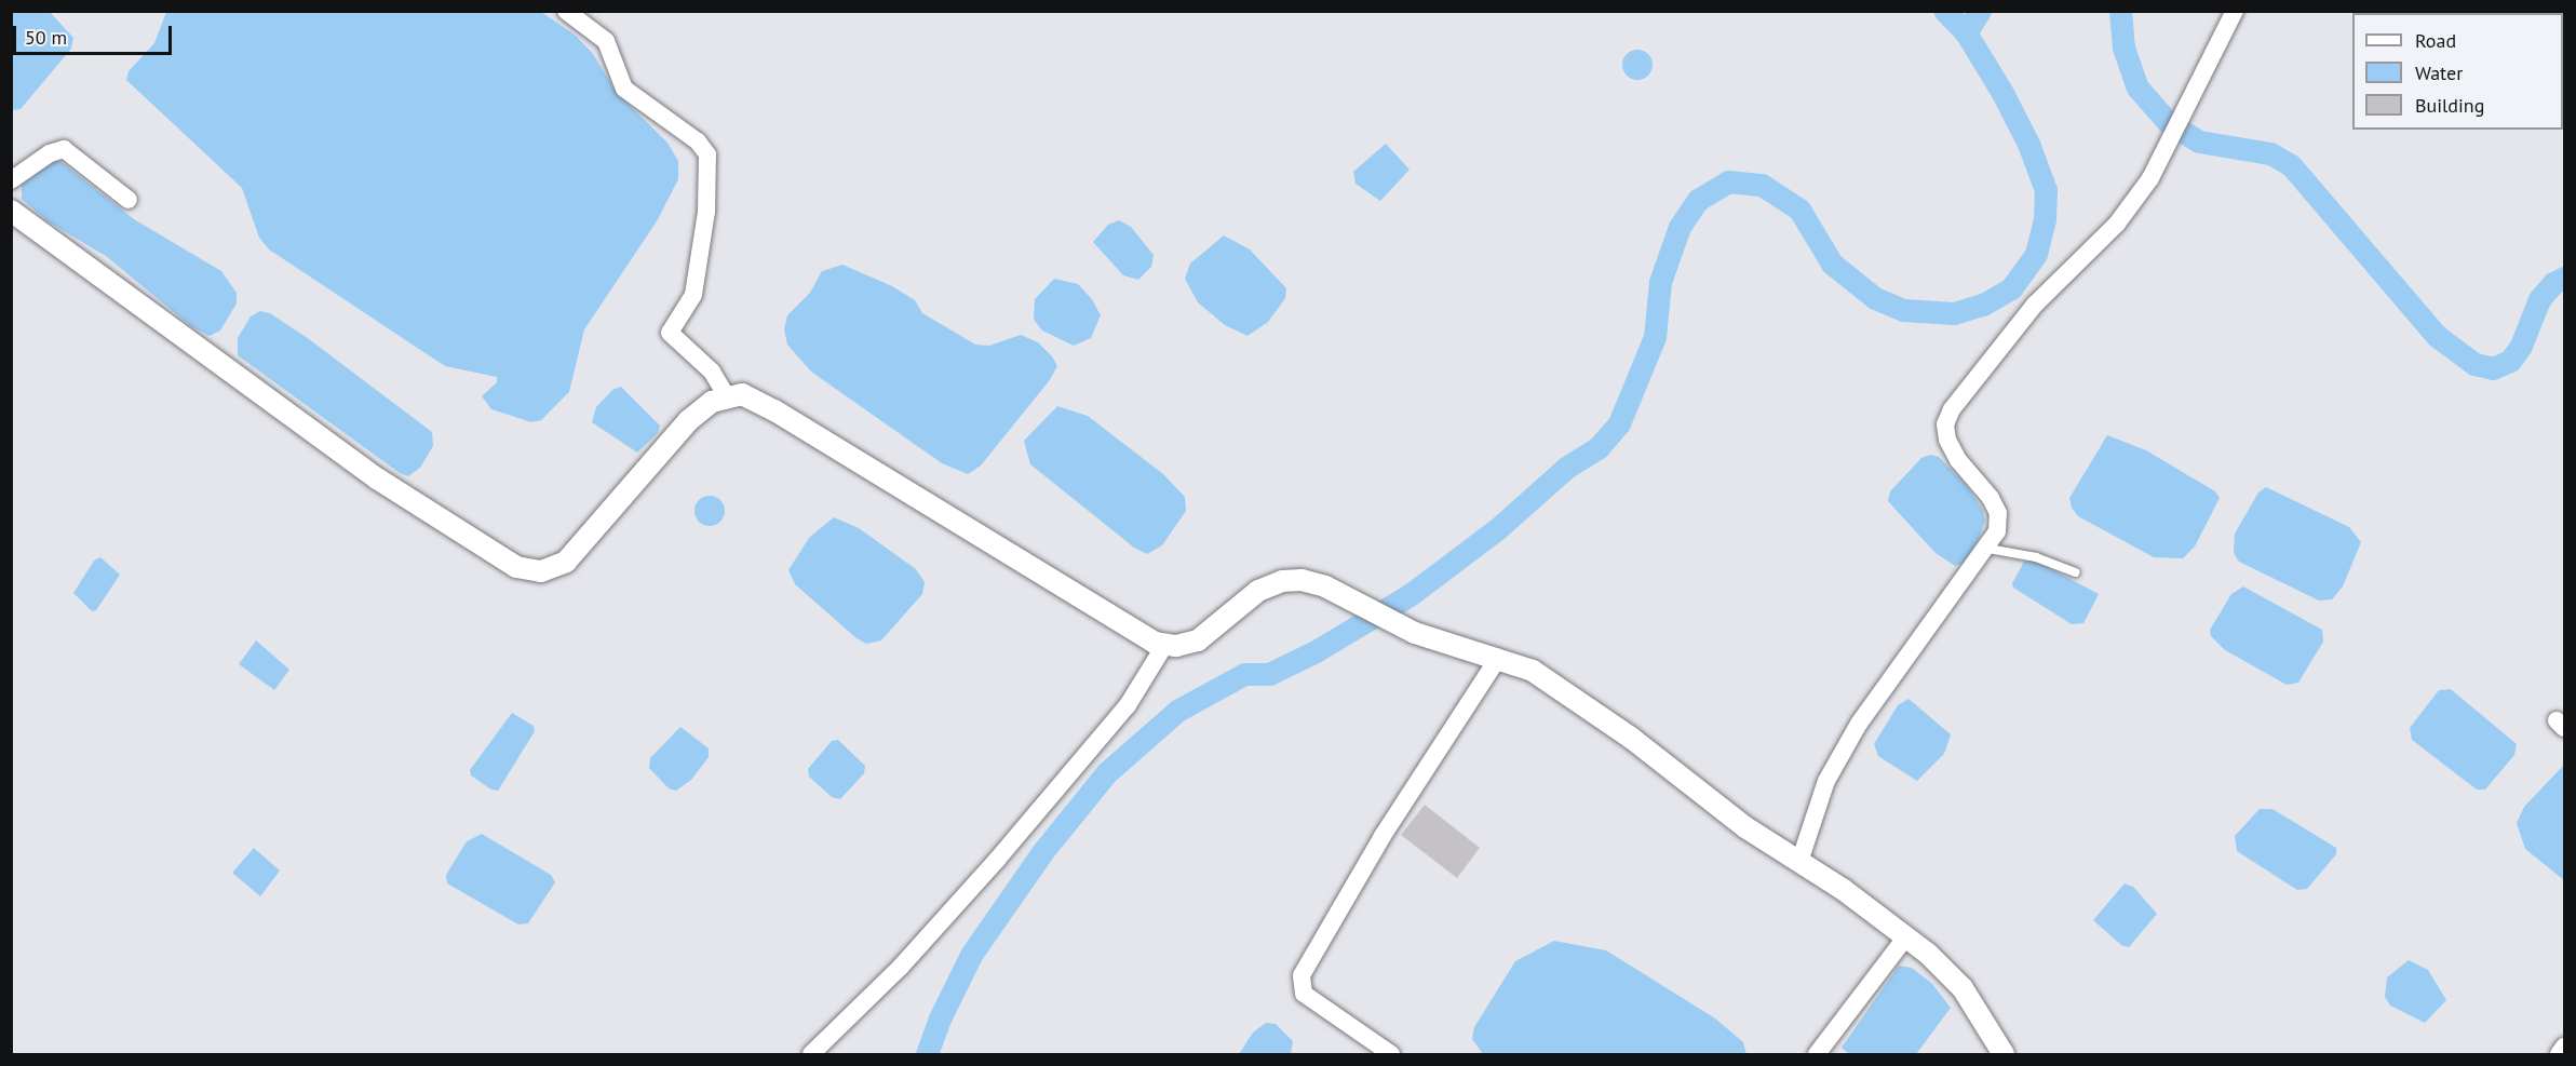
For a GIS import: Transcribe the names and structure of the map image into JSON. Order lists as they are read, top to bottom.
{
  "legend": ["Road", "Water", "Building"],
  "scale_bar": "50 m"
}
